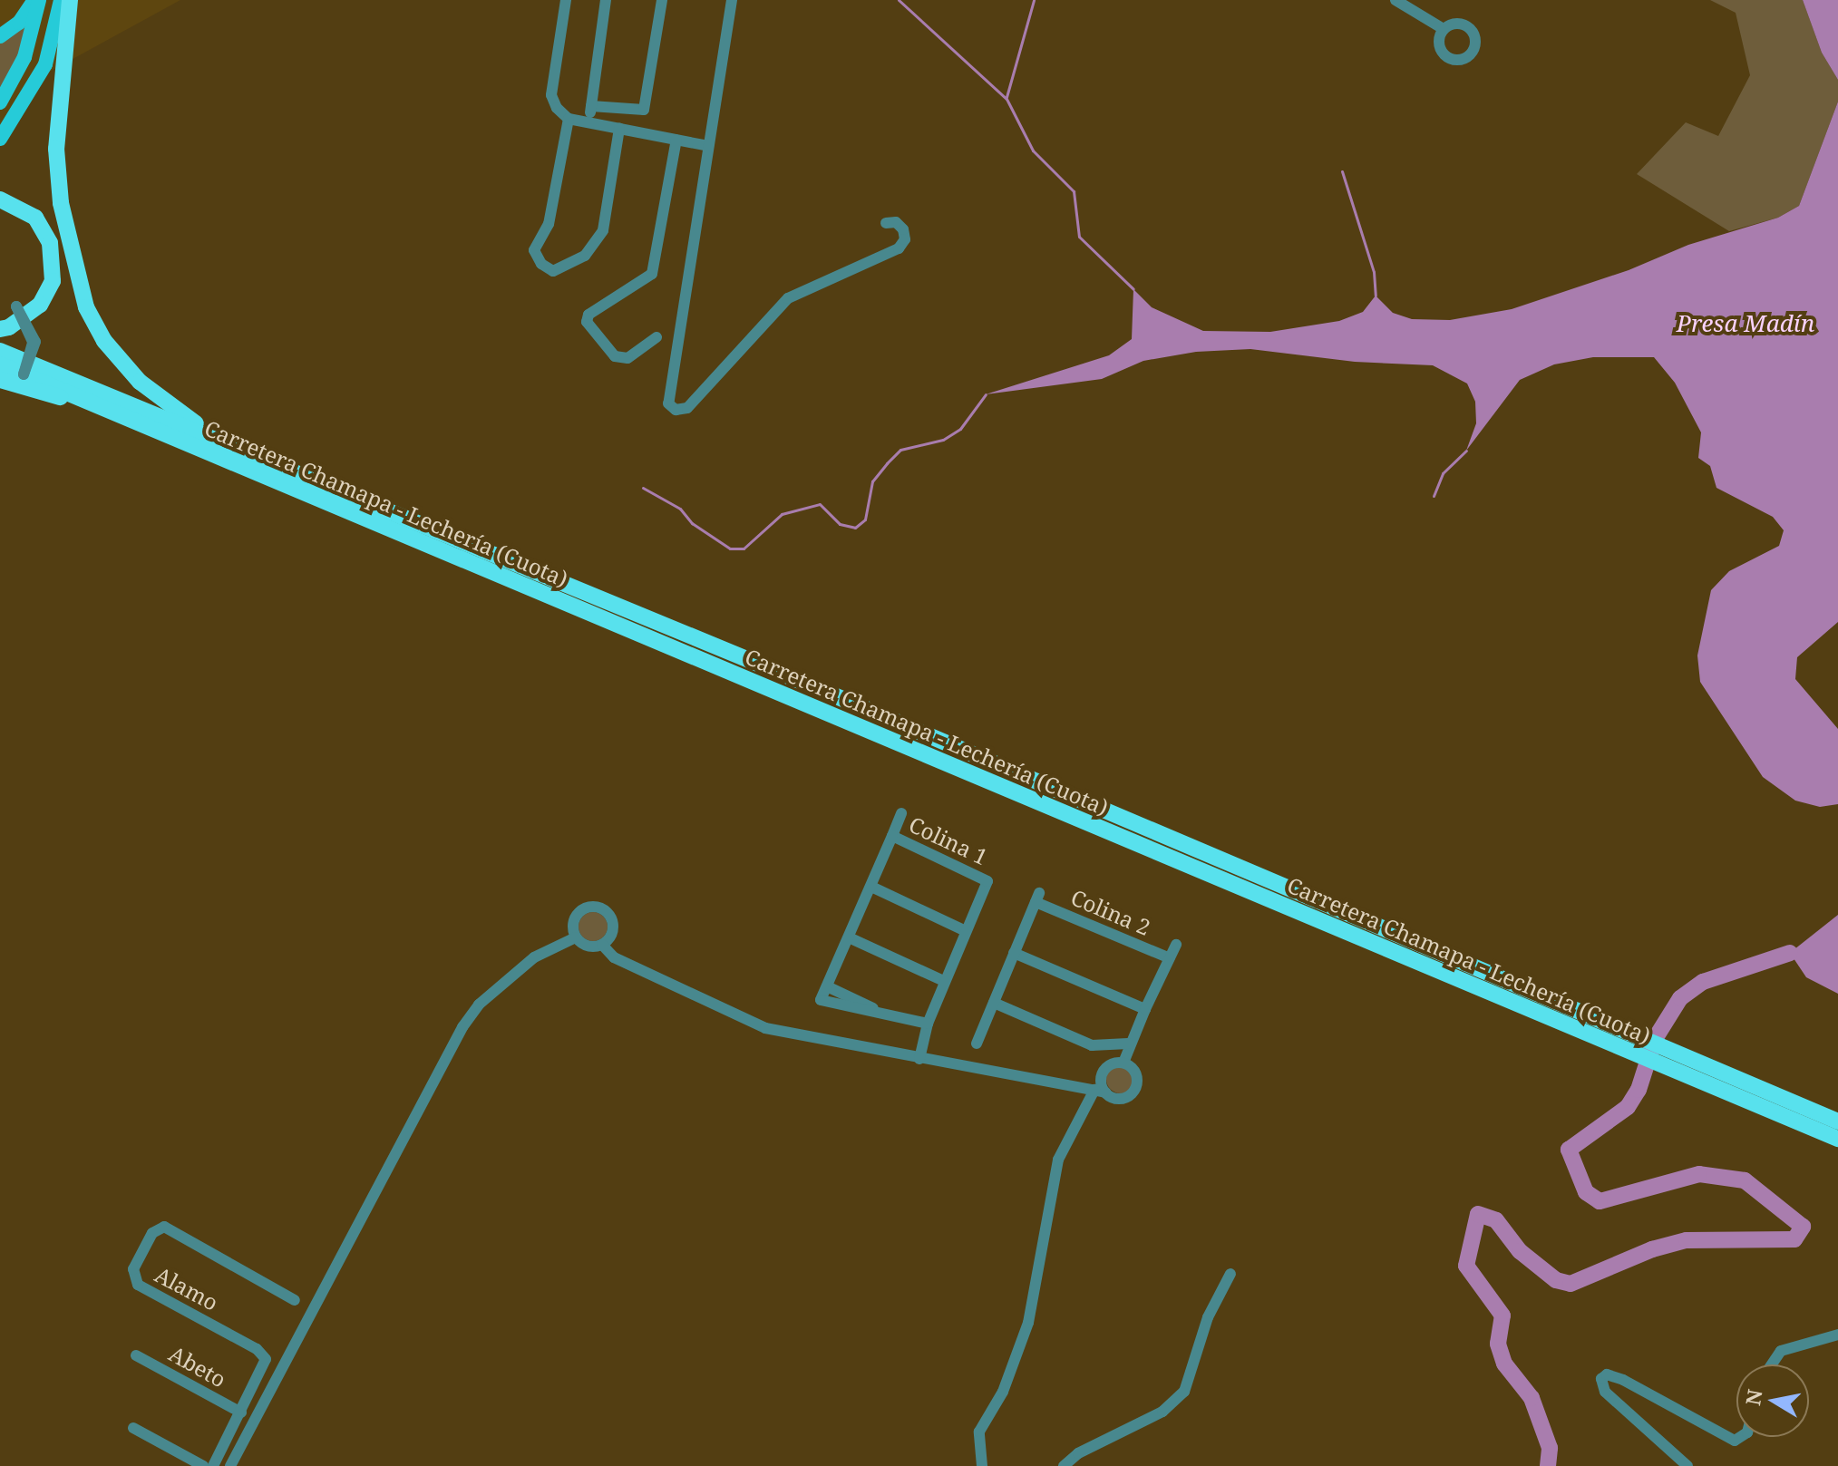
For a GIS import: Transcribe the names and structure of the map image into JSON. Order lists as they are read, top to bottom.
{
  "streets": {
    "highway": ["Carretera Chamapa - Lechería (Cuota)"],
    "street": [
      "Colina 1",
      "Colina 2",
      "Alamo",
      "Abeto"
    ]
  },
  "crossings": [
    ["Alamo", "Abeto"]
  ],
  "water": ["Presa Madín"],
  "north": "left"
}
